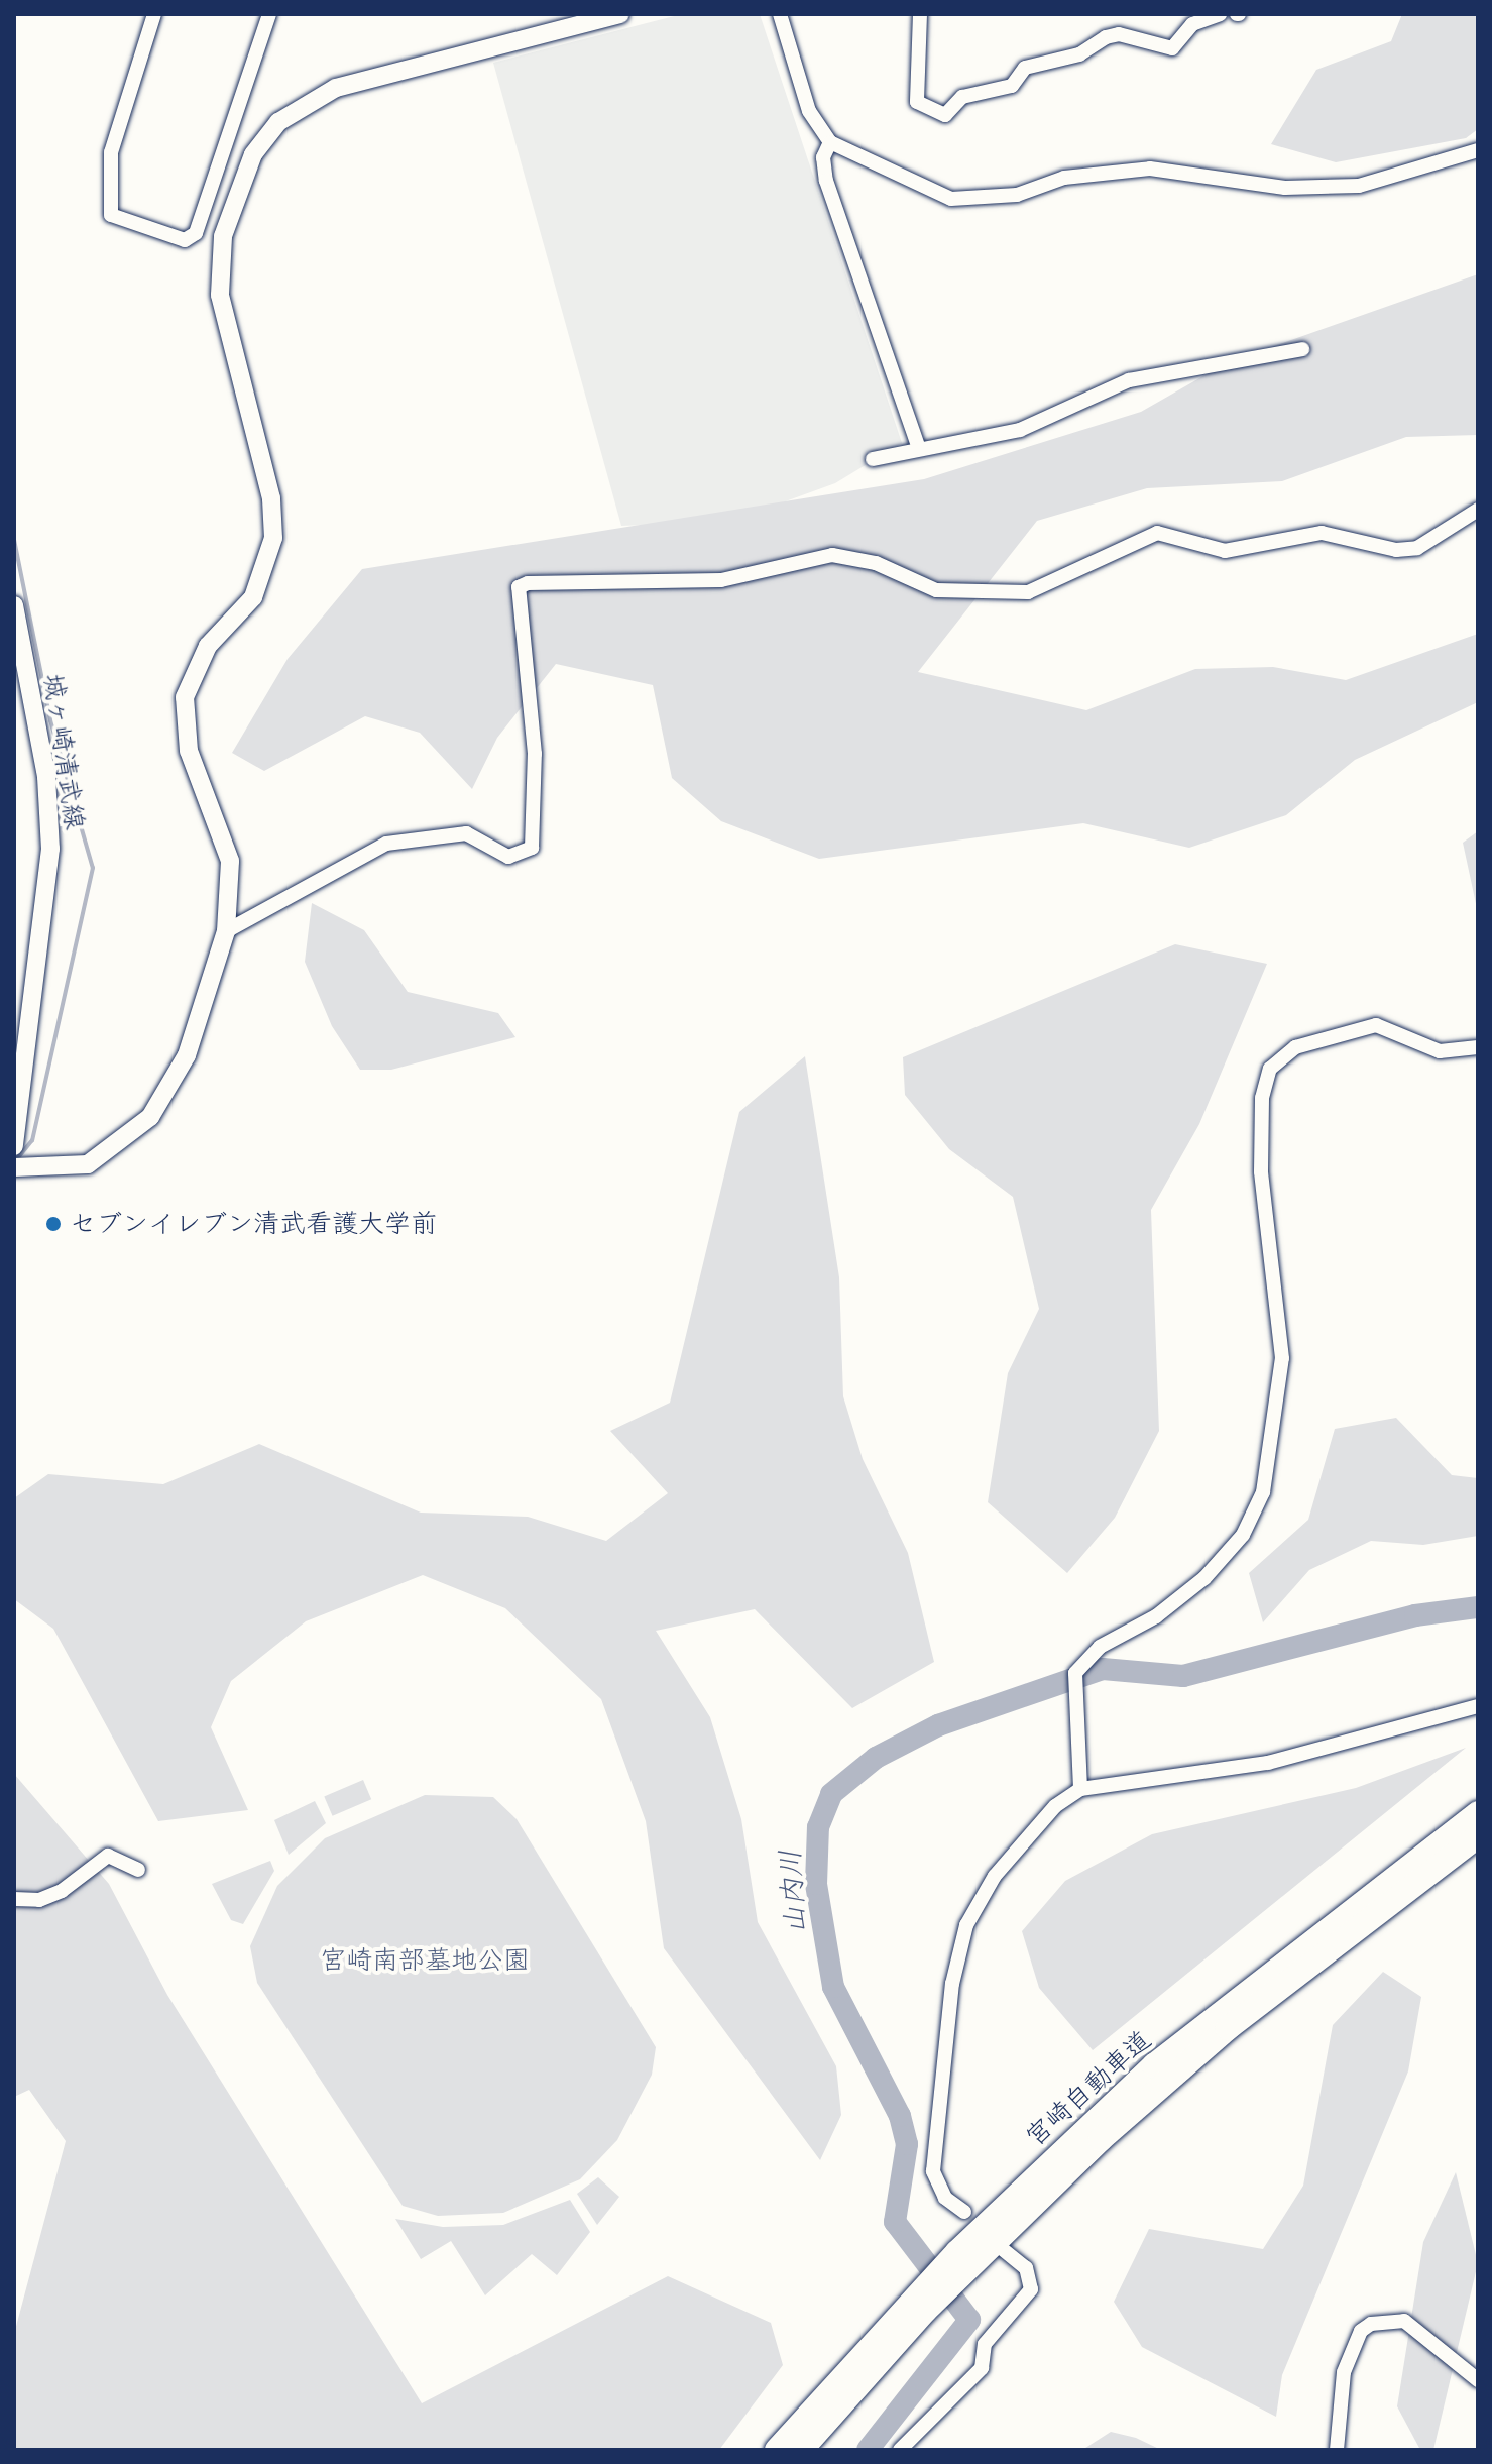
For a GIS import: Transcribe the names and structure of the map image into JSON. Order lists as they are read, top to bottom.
{
  "streets": {
    "highway": ["宮崎自動車道"],
    "street": ["城ヶ崎清武線"]
  },
  "water": ["山内川"],
  "parks": ["宮崎南部墓地公園"],
  "places": ["セブンイレブン清武看護大学前"]
}
